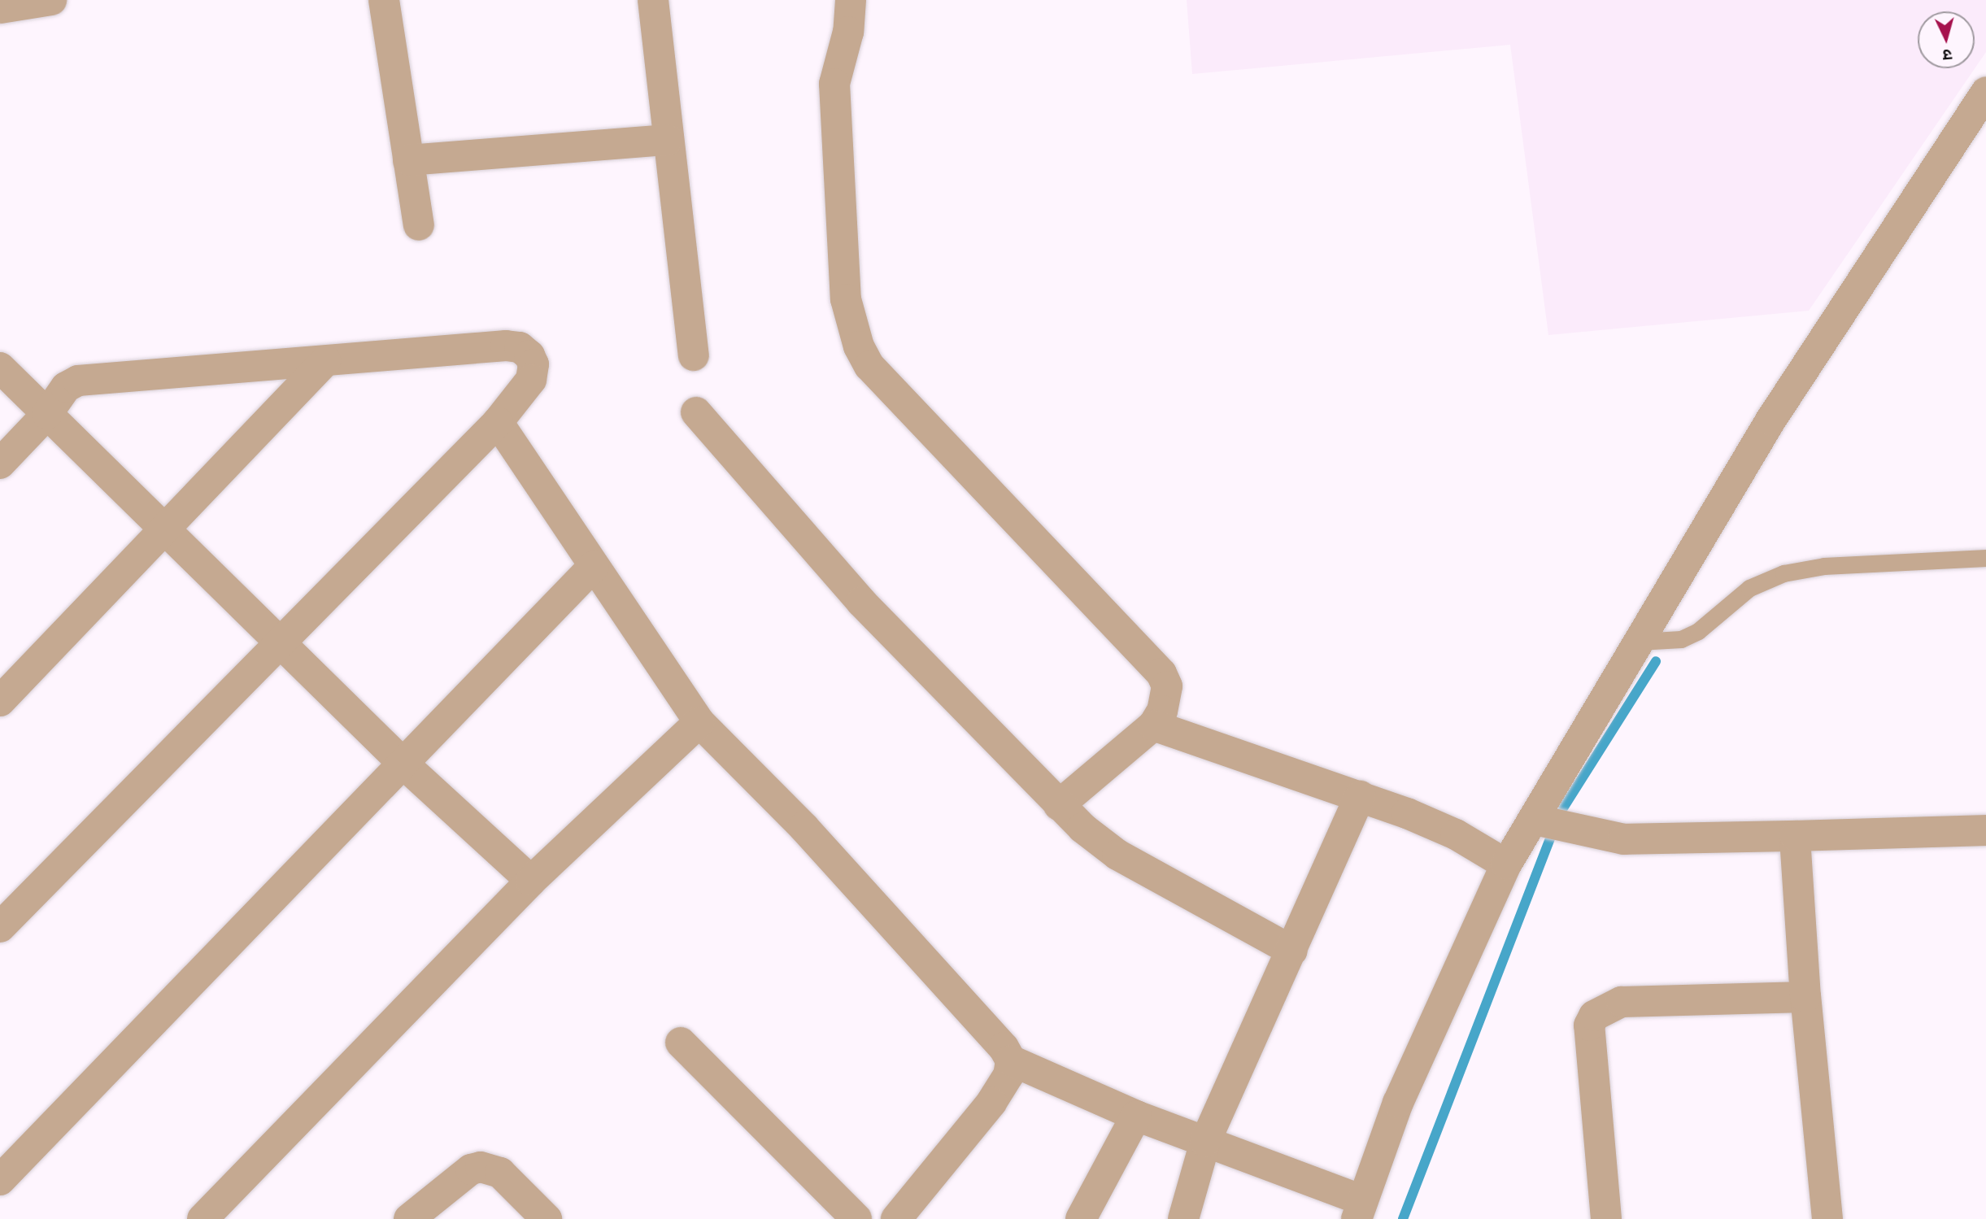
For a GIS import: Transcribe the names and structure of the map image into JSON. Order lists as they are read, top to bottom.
{
  "north": "bottom"
}
